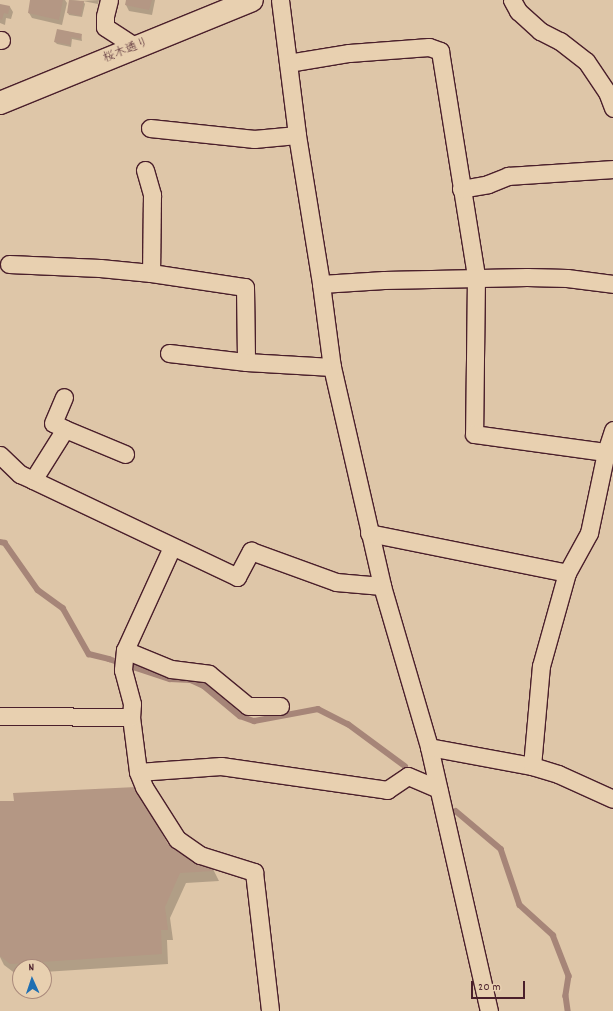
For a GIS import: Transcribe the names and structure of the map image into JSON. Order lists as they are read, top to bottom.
{
  "streets": {
    "street": ["桜木通り"]
  },
  "scale_bar": "20 m",
  "north": "top"
}
